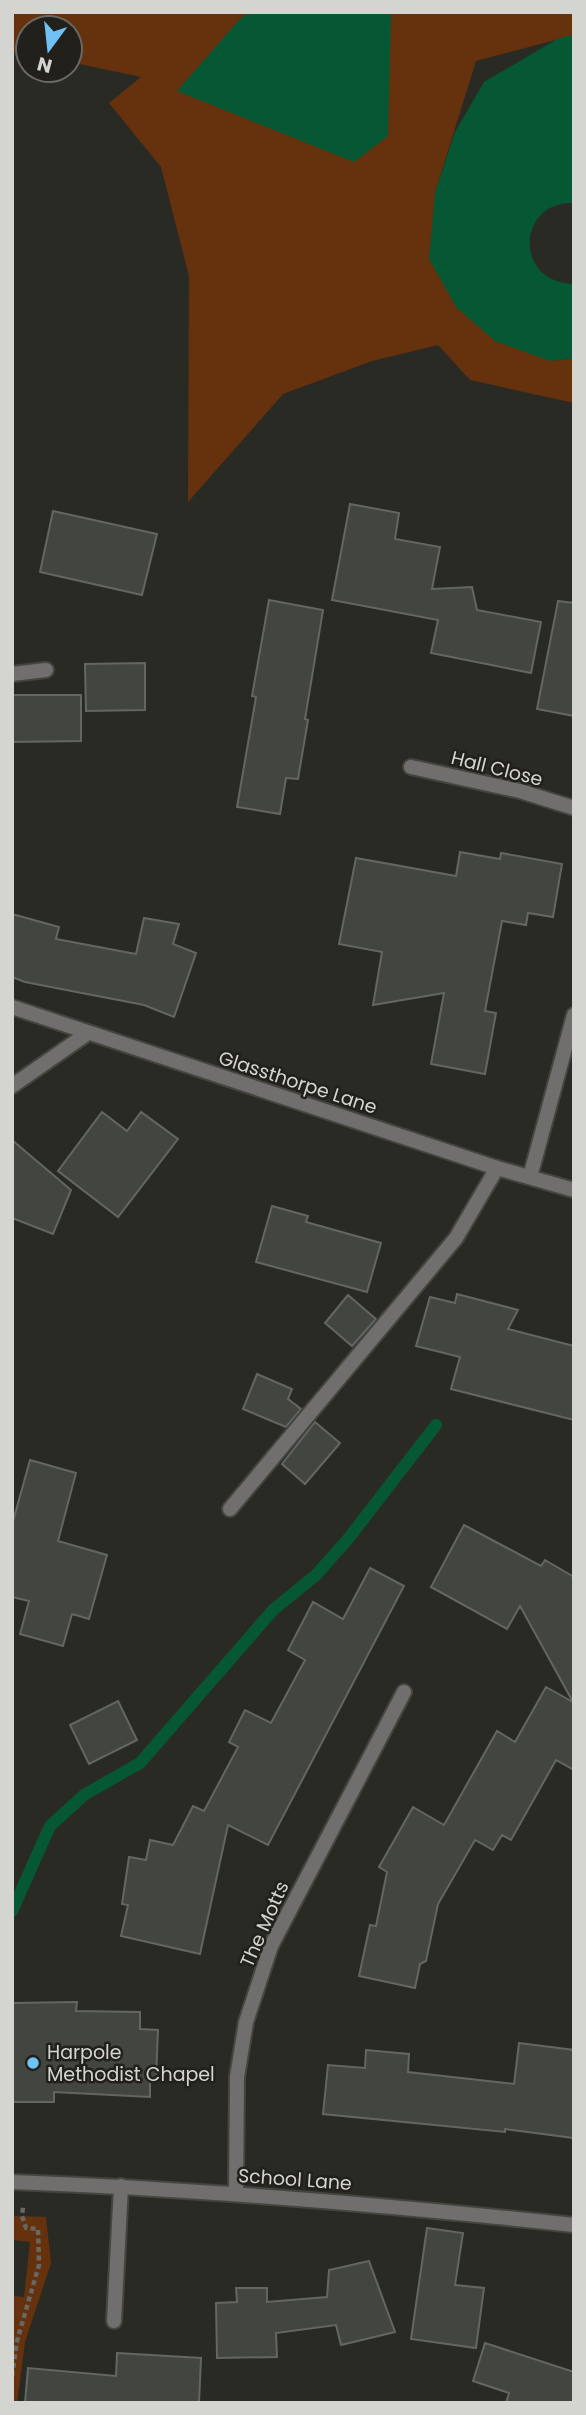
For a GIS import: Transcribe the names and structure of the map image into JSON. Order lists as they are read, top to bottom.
{
  "streets": {
    "street": [
      "Hall Close",
      "Glassthorpe Lane",
      "The Motts",
      "School Lane"
    ]
  },
  "crossings": [
    ["The Motts", "School Lane"]
  ],
  "places": ["Harpole Methodist Chapel"],
  "north": "bottom"
}
